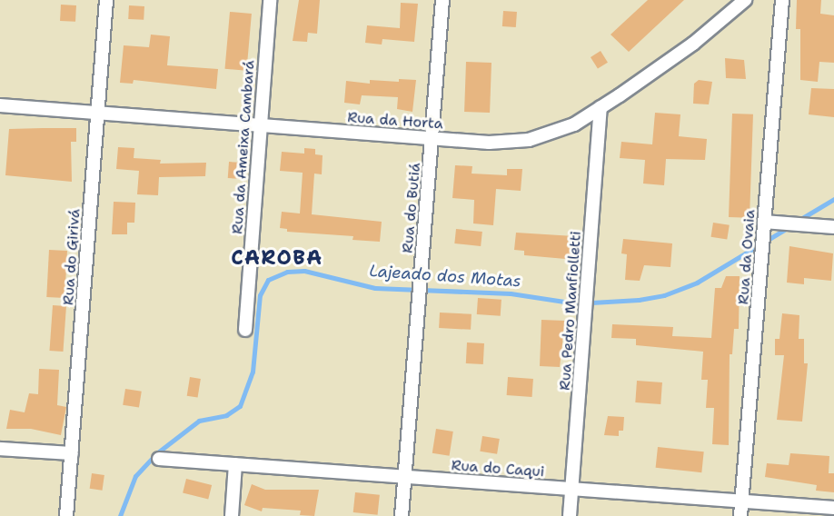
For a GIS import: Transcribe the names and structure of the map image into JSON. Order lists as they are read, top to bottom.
{
  "streets": {
    "street": [
      "Rua da Horta",
      "Rua da Ameixa Cambará",
      "Rua do Butiá",
      "Rua do Girivá",
      "Rua da Ovaia",
      "Rua Pedro Manfiolletti",
      "Rua do Caqui"
    ]
  },
  "crossings": [
    ["Rua da Horta", "Rua da Ameixa Cambará"],
    ["Rua da Horta", "Rua do Butiá"],
    ["Rua da Horta", "Rua do Girivá"],
    ["Rua da Horta", "Rua Pedro Manfiolletti"],
    ["Rua do Butiá", "Rua do Caqui"],
    ["Rua da Ovaia", "Rua do Caqui"],
    ["Rua Pedro Manfiolletti", "Rua do Caqui"]
  ],
  "districts": ["CAROBA"],
  "water": ["Lajeado dos Motas"]
}
